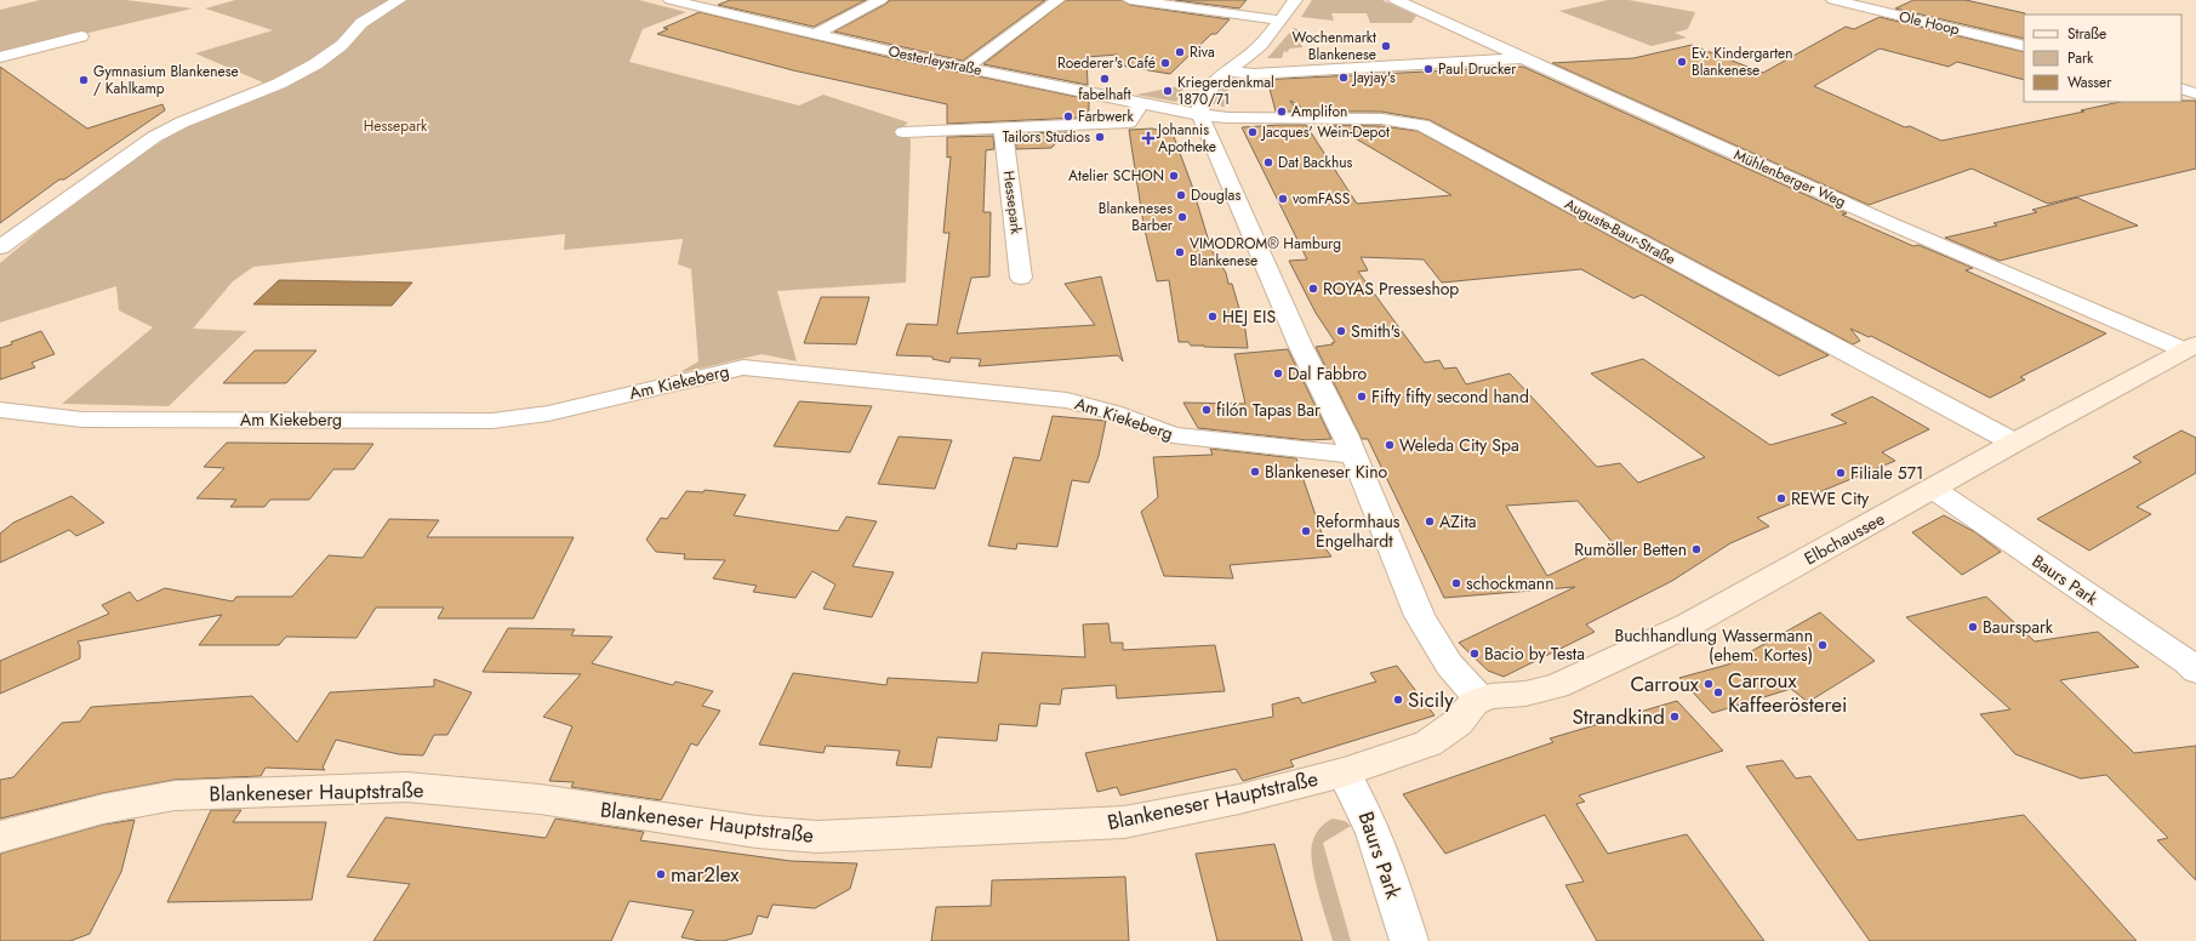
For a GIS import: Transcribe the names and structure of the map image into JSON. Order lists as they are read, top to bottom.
{
  "streets": {
    "street": [
      "Ole Hoop",
      "Oesterleystraße",
      "Mühlenberger Weg",
      "Hessepark",
      "Auguste-Baur-Straße",
      "Am Kiekeberg",
      "Elbchaussee",
      "Baurs Park",
      "Blankeneser Hauptstraße"
    ]
  },
  "crossings": [
    ["Oesterleystraße", "Auguste-Baur-Straße"],
    ["Mühlenberger Weg", "Elbchaussee"],
    ["Auguste-Baur-Straße", "Elbchaussee"],
    ["Elbchaussee", "Baurs Park"],
    ["Elbchaussee", "Blankeneser Hauptstraße"],
    ["Baurs Park", "Blankeneser Hauptstraße"]
  ],
  "parks": ["Hessepark"],
  "places": {
    "other": [
      "Wochenmarkt Blankenese",
      "Riva",
      "Ev. Kindergarten Blankenese",
      "Roederer's Café",
      "Paul Drucker",
      "Jayjay's",
      "fabelhaft",
      "Gymnasium Blankenese / Kahlkamp",
      "Kriegerdenkmal 1870/71",
      "Amplifon",
      "Farbwerk",
      "Jacques' Wein-Depot",
      "Tailors Studios",
      "Dat Backhus",
      "Atelier SCHON",
      "Douglas",
      "vomFASS",
      "Blankeneses Barber",
      "VIMODROM® Hamburg Blankenese",
      "ROYAS Presseshop",
      "HEJ EIS",
      "Smith's",
      "Dal Fabbro",
      "Fifty fifty second hand",
      "filón Tapas Bar",
      "Weleda City Spa",
      "Blankeneser Kino",
      "Filiale 571",
      "REWE City",
      "AZita",
      "Reformhaus Engelhardt",
      "Rumöller Betten",
      "schockmann",
      "Baurspark",
      "Buchhandlung Wassermann (ehem. Kortes)",
      "Bacio by Testa",
      "Carroux",
      "Carroux Kaffeerösterei",
      "Sicily",
      "Strandkind",
      "mar2lex"
    ],
    "health": ["Johannis Apotheke"]
  },
  "legend": ["Straße", "Park", "Wasser"]
}
